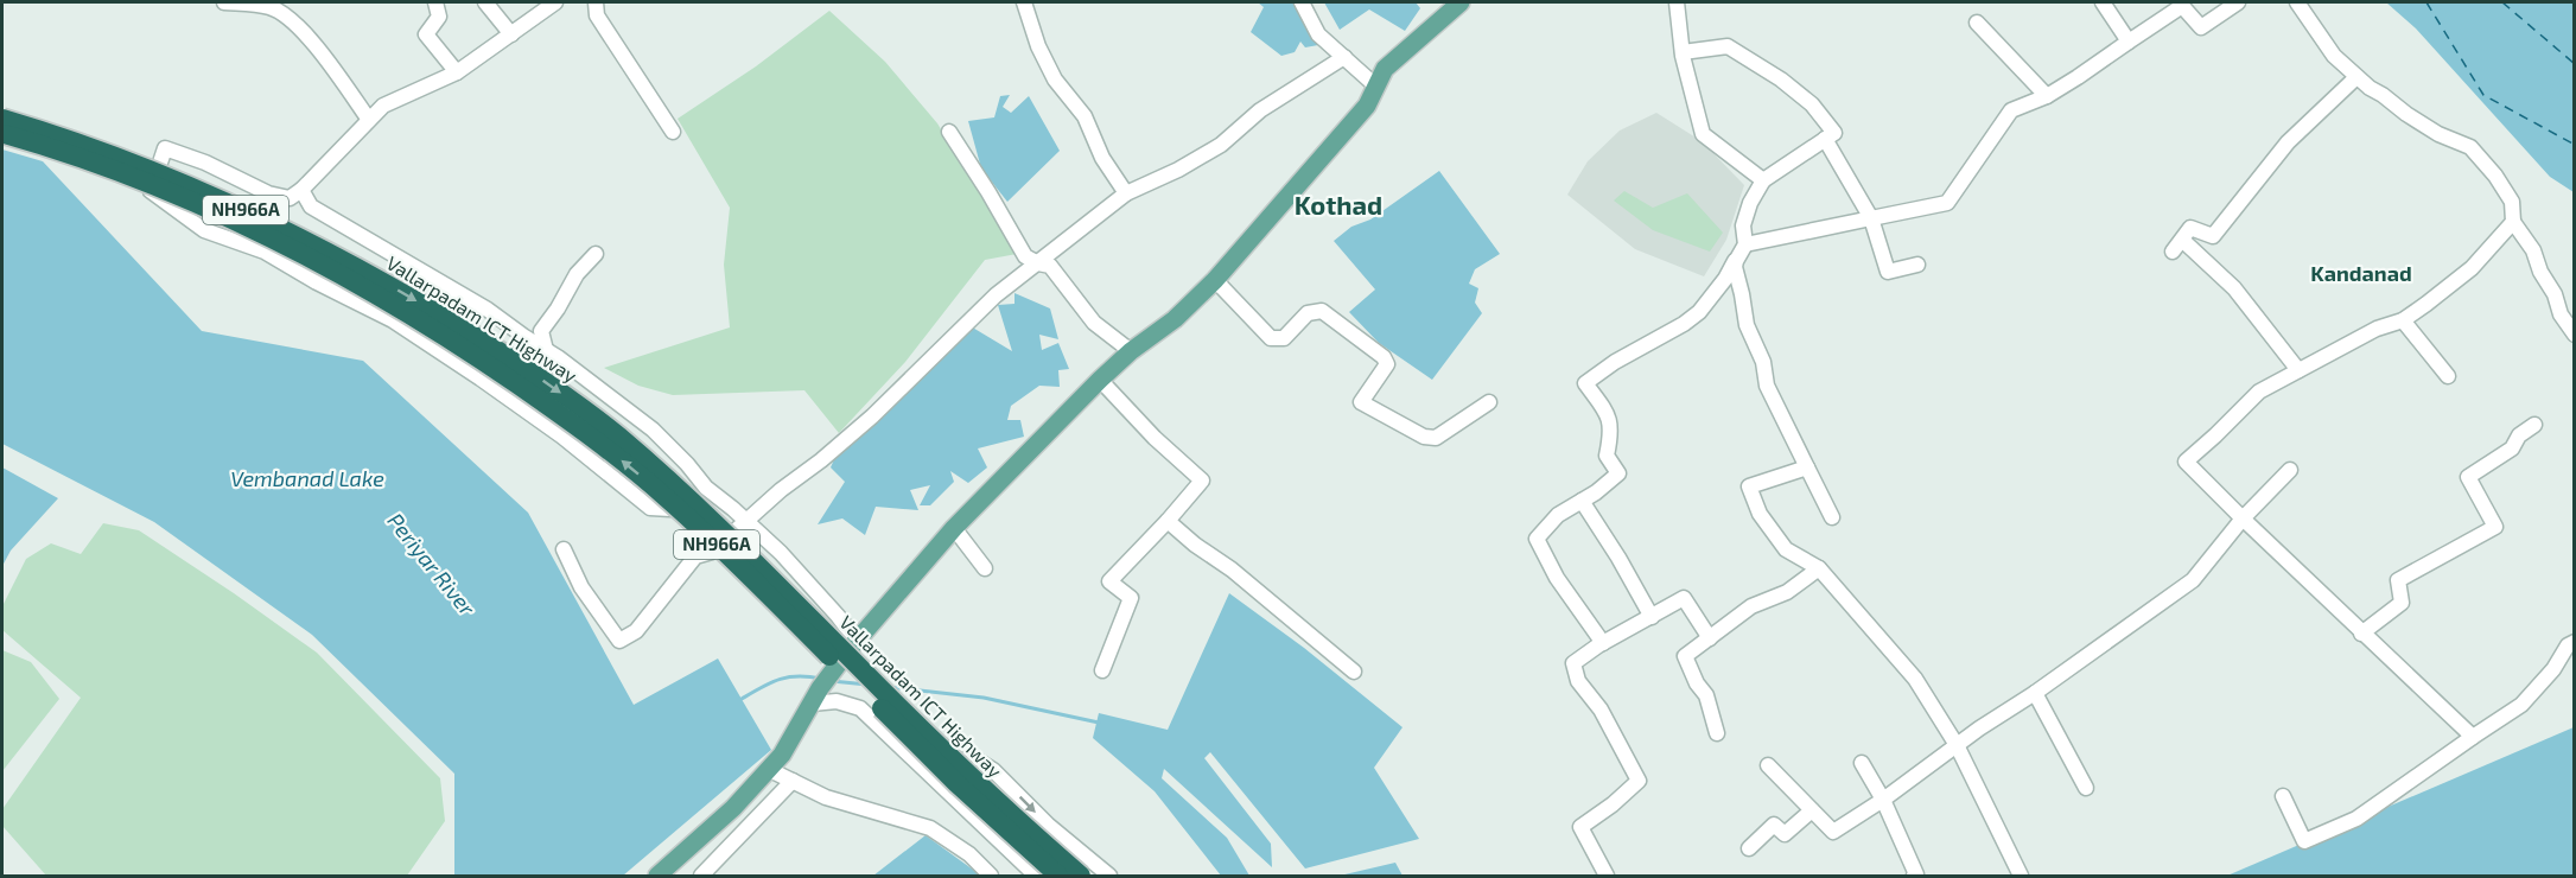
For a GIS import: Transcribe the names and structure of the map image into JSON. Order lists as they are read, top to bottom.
{
  "streets": {
    "highway": ["NH966A", "Vallarpadam ICT Highway"]
  },
  "districts": ["Kothad", "Kandanad"],
  "water": ["Vembanad Lake", "Periyar River"]
}
